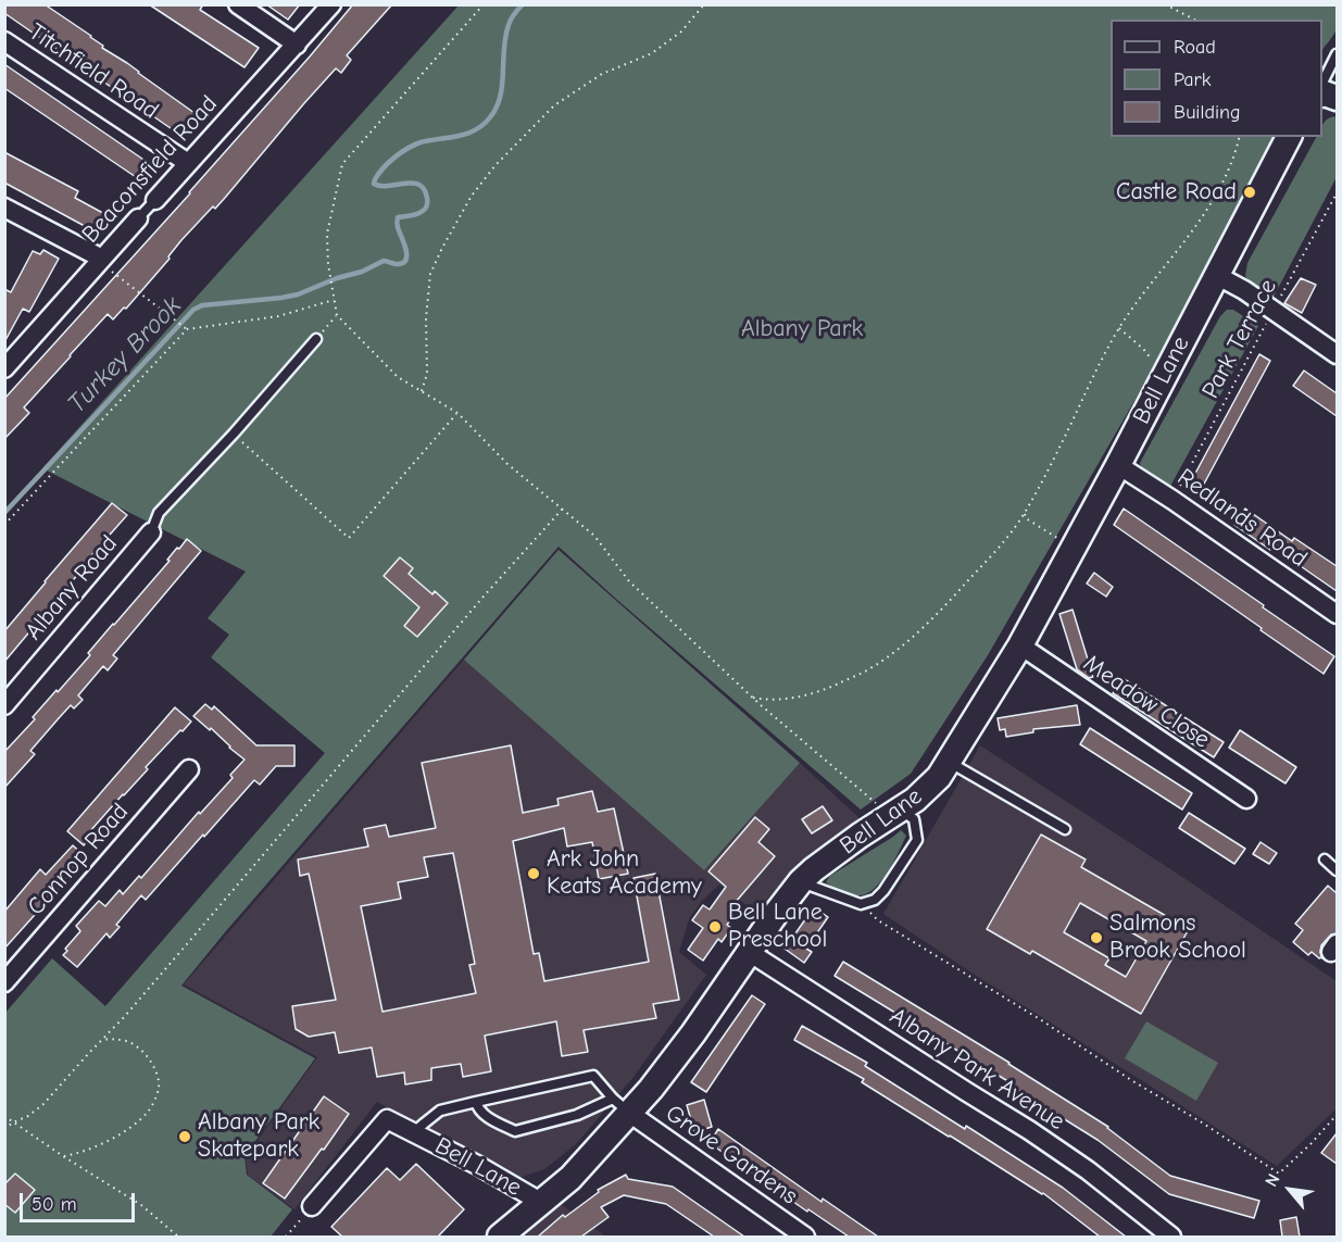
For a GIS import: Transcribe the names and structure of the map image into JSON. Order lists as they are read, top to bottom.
{
  "streets": {
    "street": [
      "Titchfield Road",
      "Beaconsfield Road",
      "Bell Lane",
      "Redlands Road",
      "Albany Road",
      "Meadow Close",
      "Connop Road",
      "Albany Park Avenue",
      "Grove Gardens"
    ],
    "path": ["Park Terrace"]
  },
  "crossings": [
    ["Titchfield Road", "Beaconsfield Road"],
    ["Park Terrace", "Redlands Road"],
    ["Bell Lane", "Redlands Road"],
    ["Bell Lane", "Meadow Close"],
    ["Bell Lane", "Albany Park Avenue"],
    ["Bell Lane", "Grove Gardens"]
  ],
  "water": ["Turkey Brook"],
  "parks": ["Albany Park"],
  "places": [
    "Castle Road",
    "Ark John Keats Academy",
    "Bell Lane Preschool",
    "Salmons Brook School",
    "Albany Park Skatepark"
  ],
  "legend": ["Road", "Park", "Building"],
  "scale_bar": "50 m",
  "north": "top left"
}
